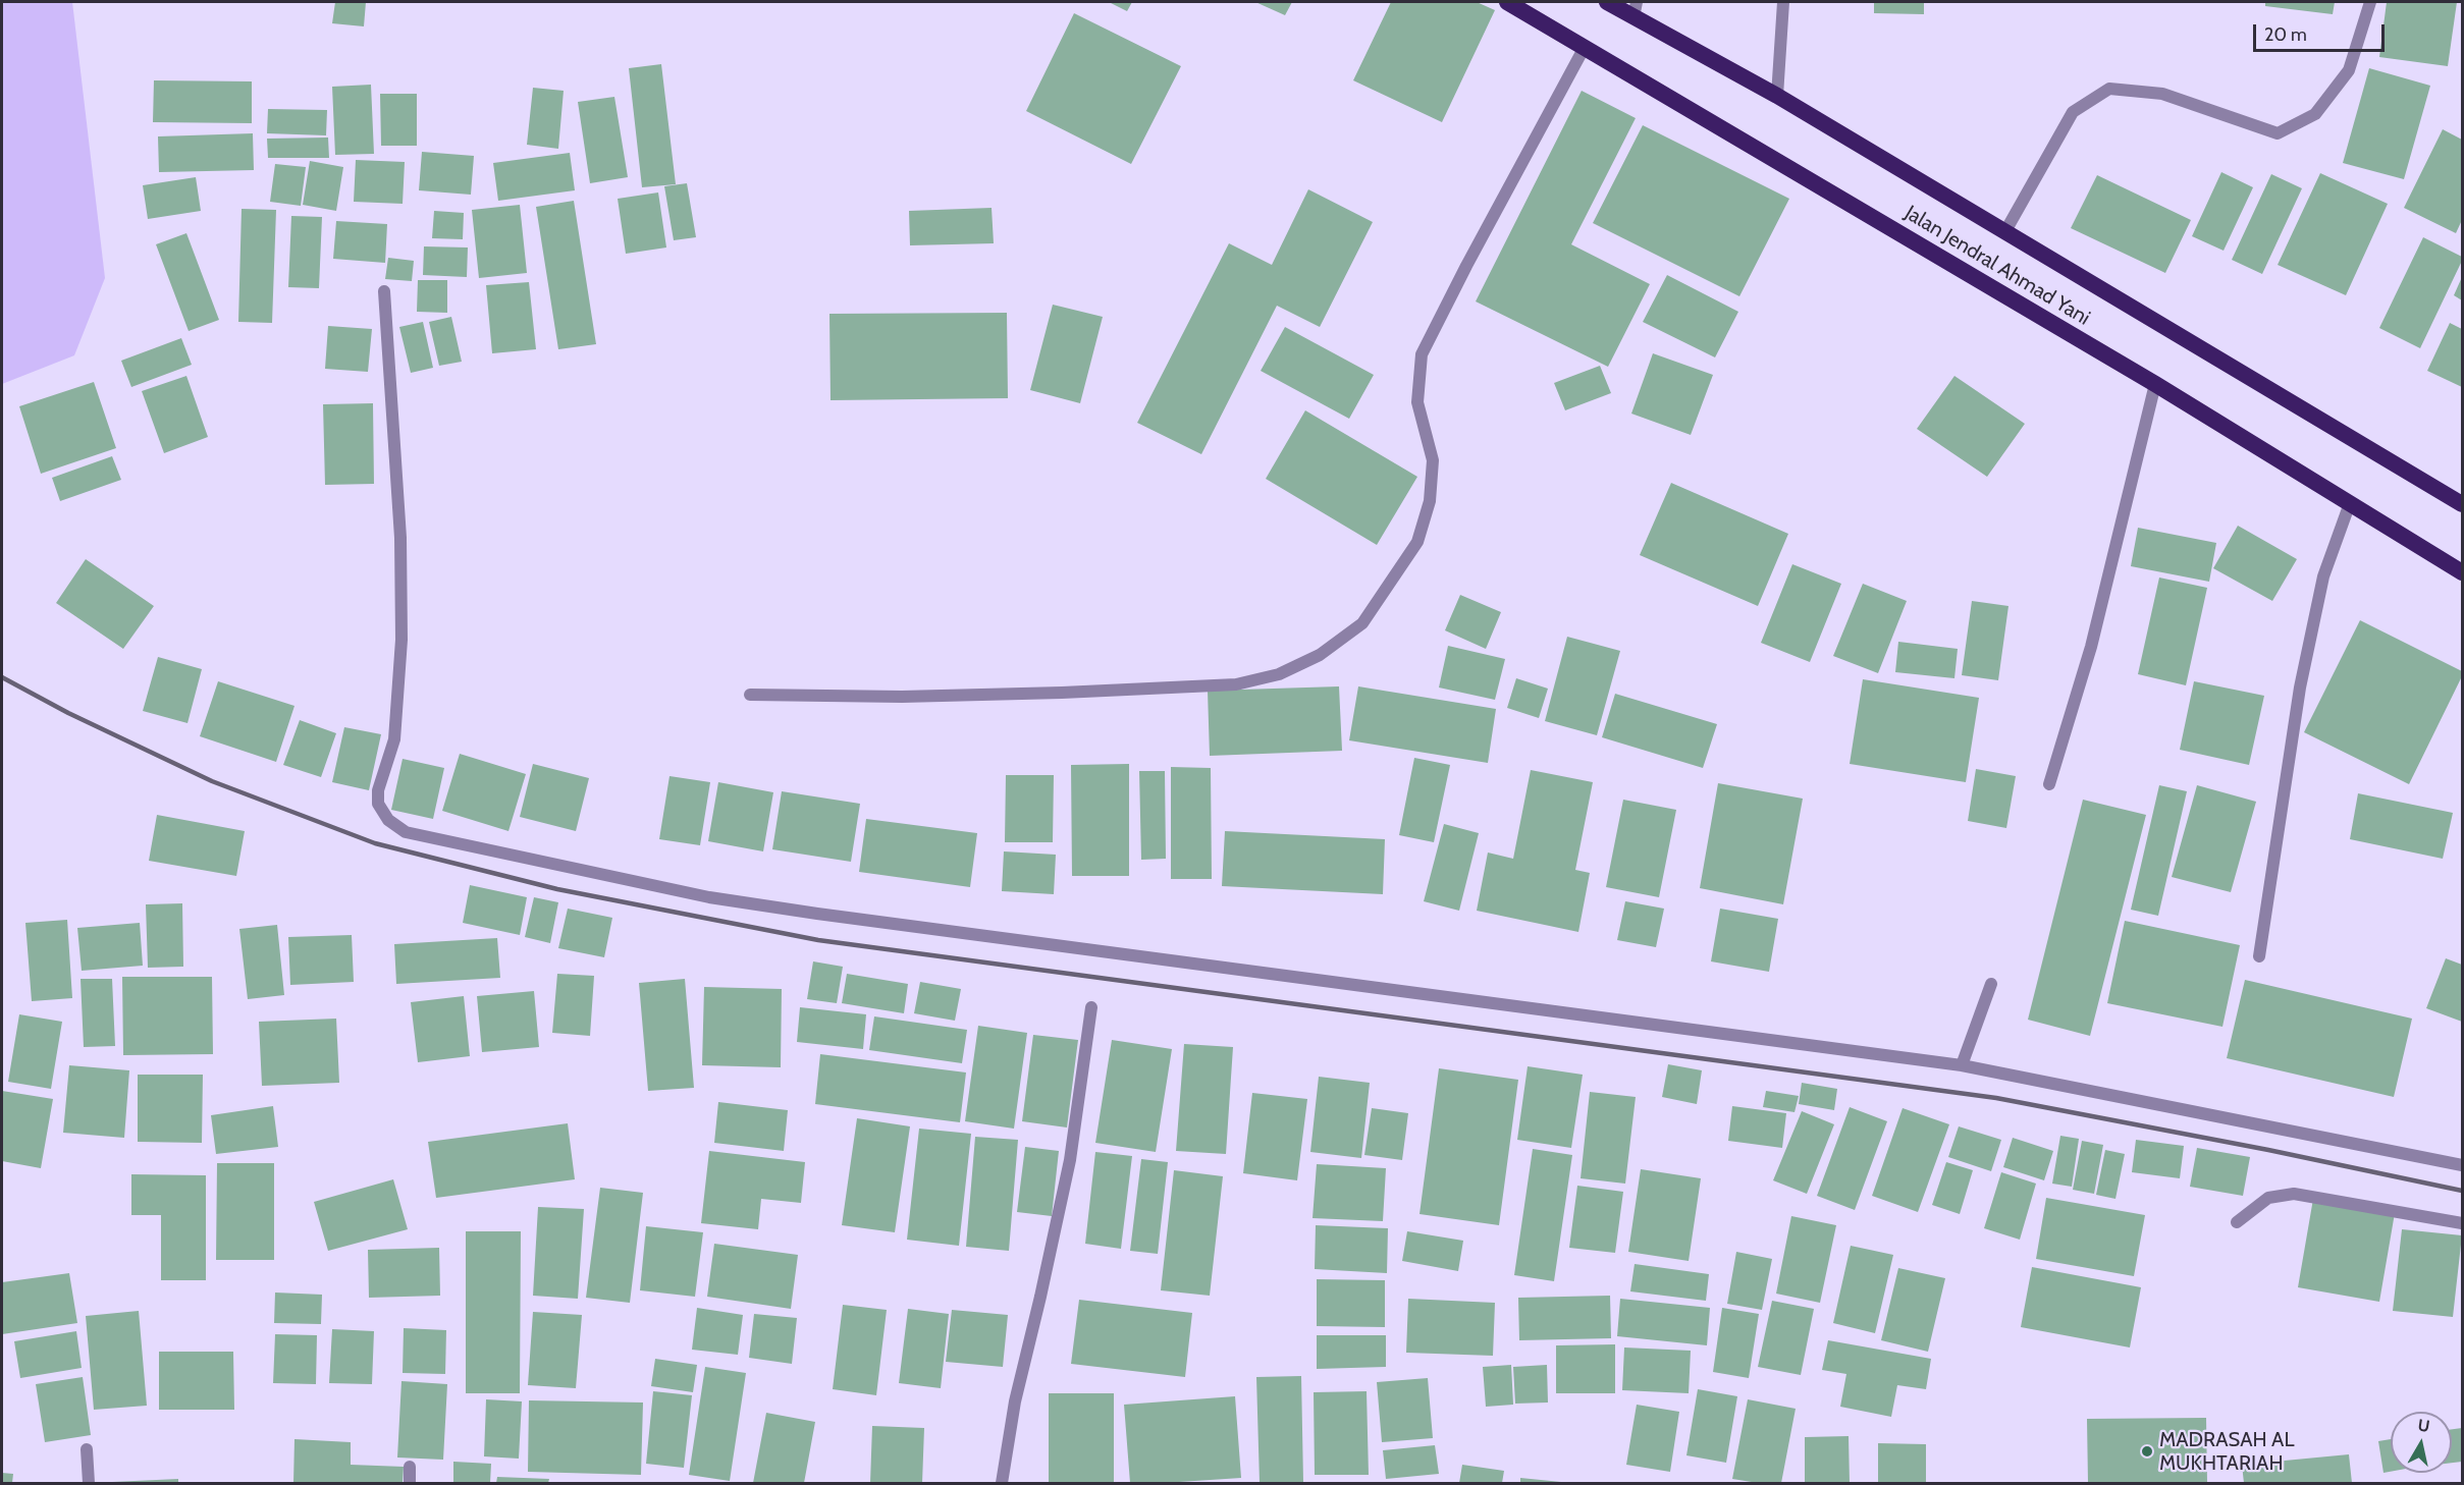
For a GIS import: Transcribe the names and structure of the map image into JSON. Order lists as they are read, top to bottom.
{
  "streets": {
    "highway": ["Jalan Jendral Ahmad Yani"]
  },
  "places": ["MADRASAH AL MUKHTARIAH"],
  "scale_bar": "20 m",
  "north": "top"
}
